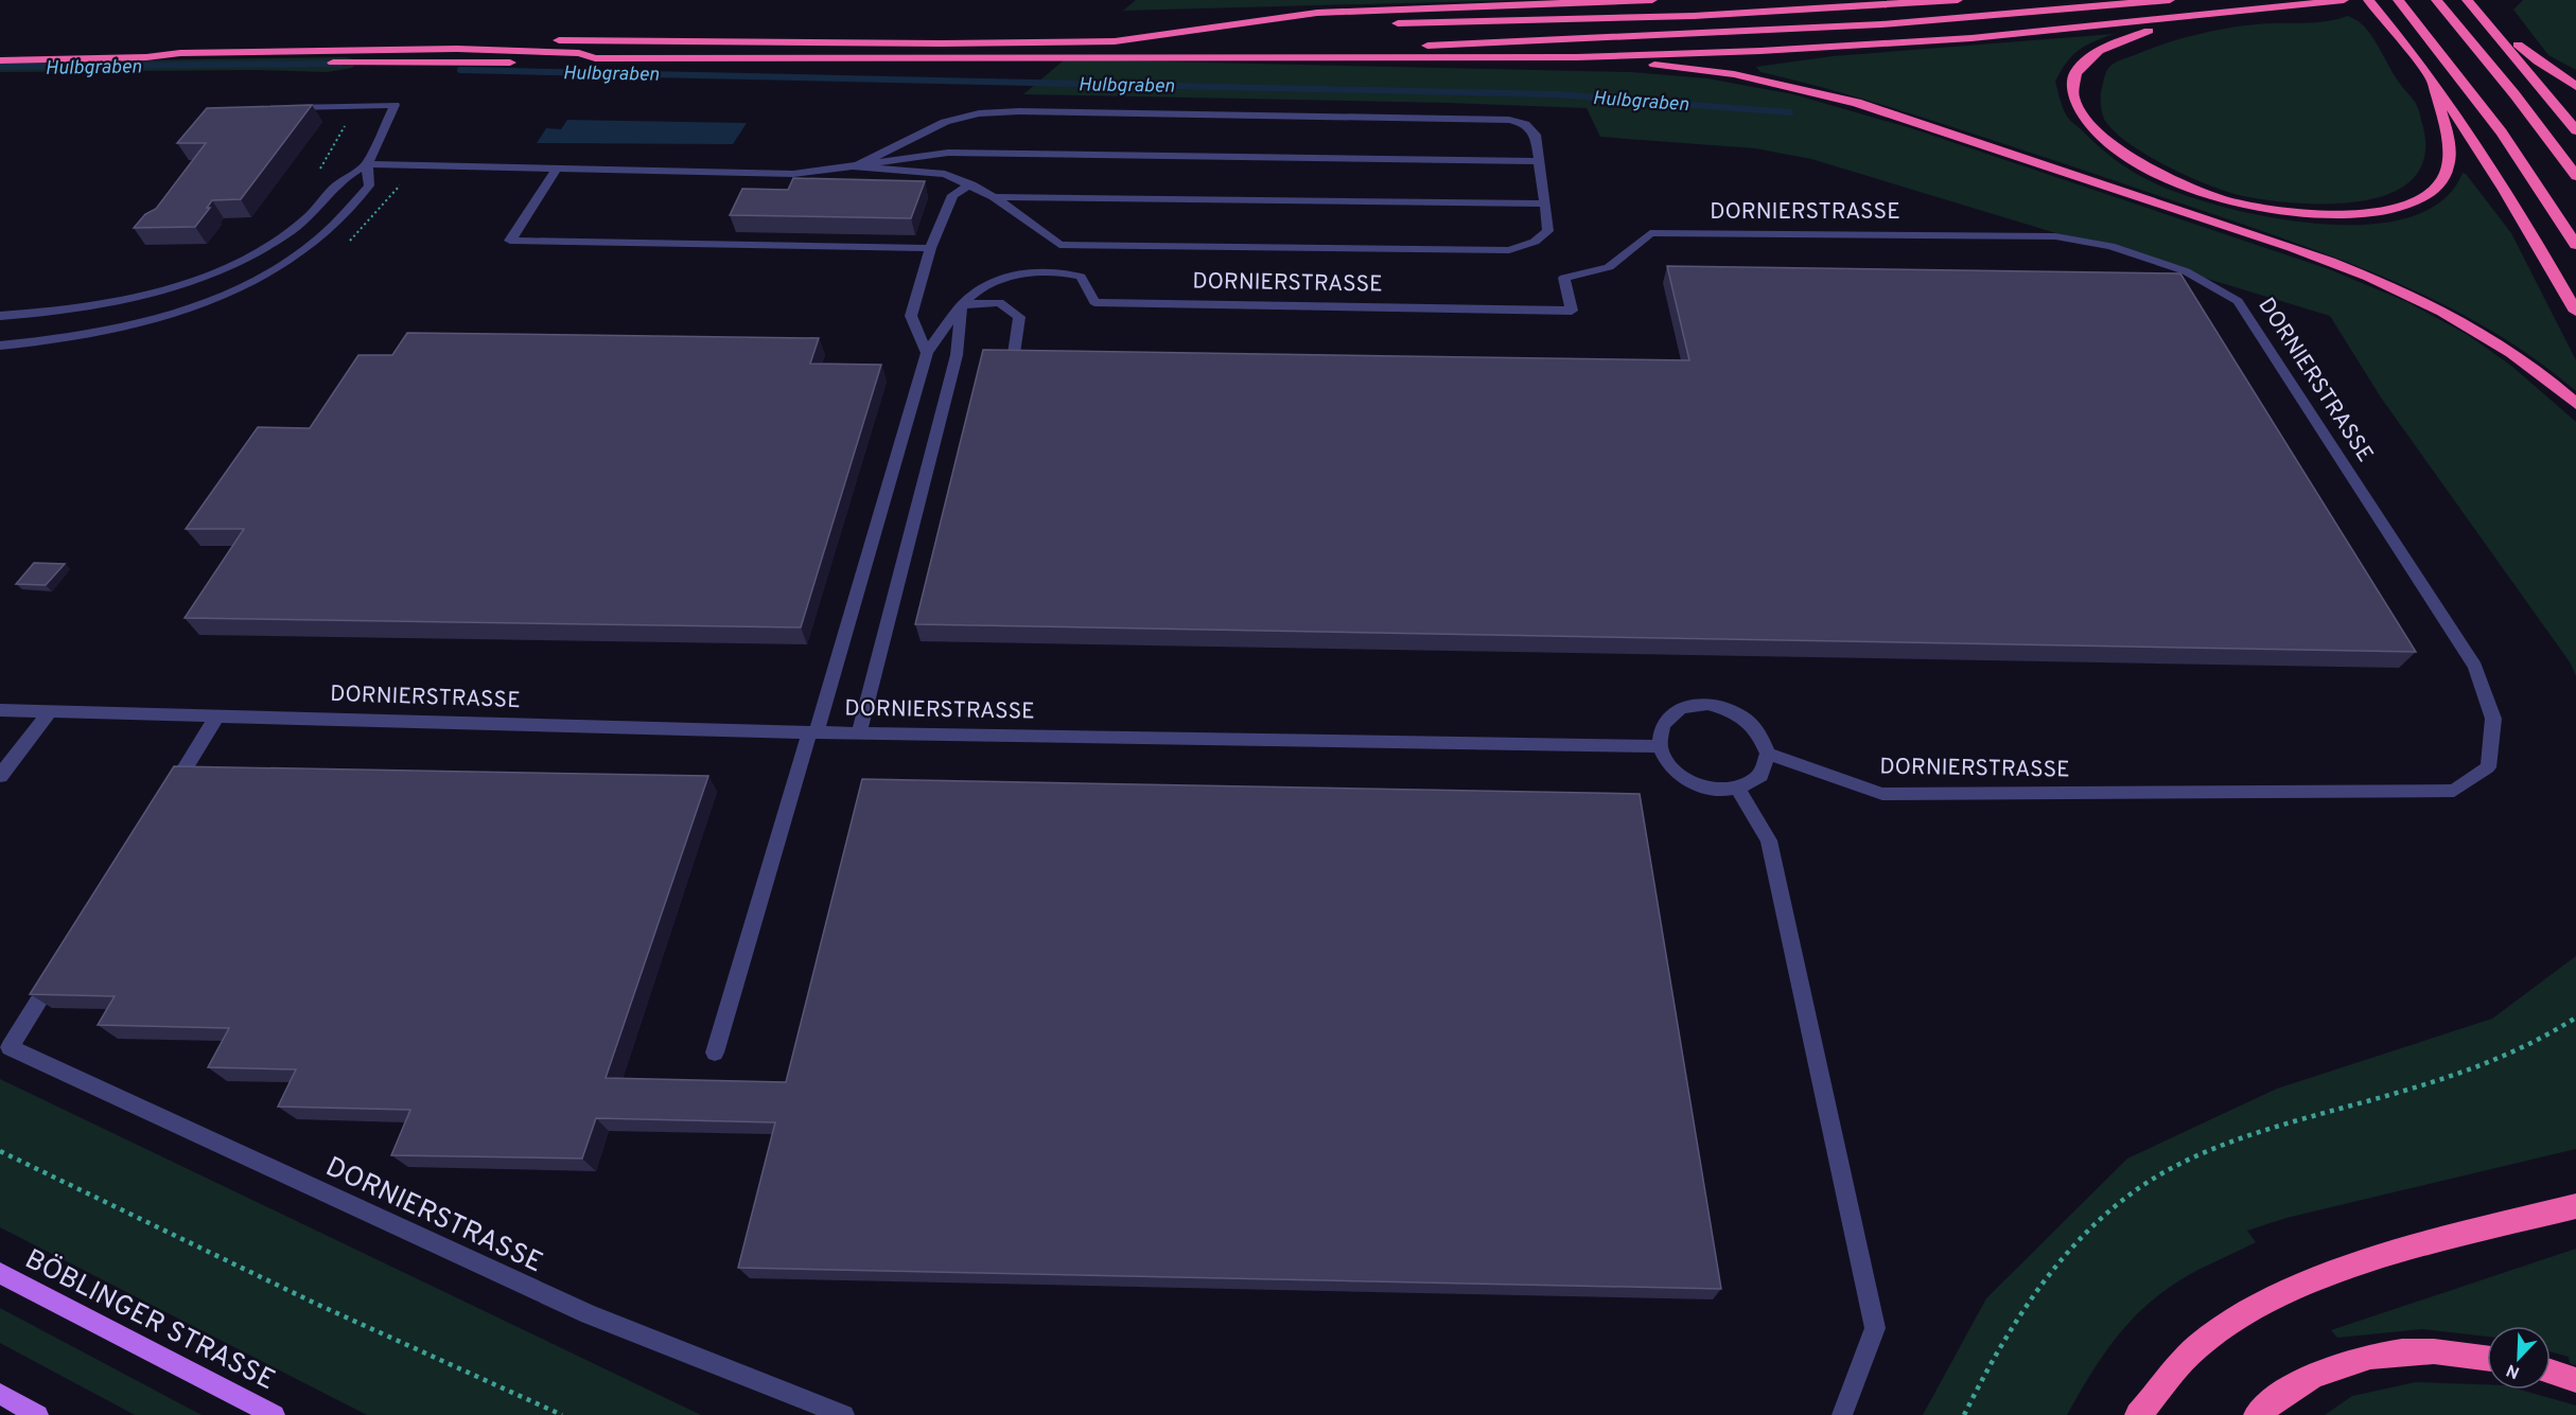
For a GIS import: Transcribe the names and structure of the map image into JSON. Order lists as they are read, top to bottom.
{
  "streets": {
    "main road": ["BÖBLINGER STRASSE"],
    "street": ["DORNIERSTRASSE"]
  },
  "water": ["Hulbgraben"],
  "north": "bottom left"
}
